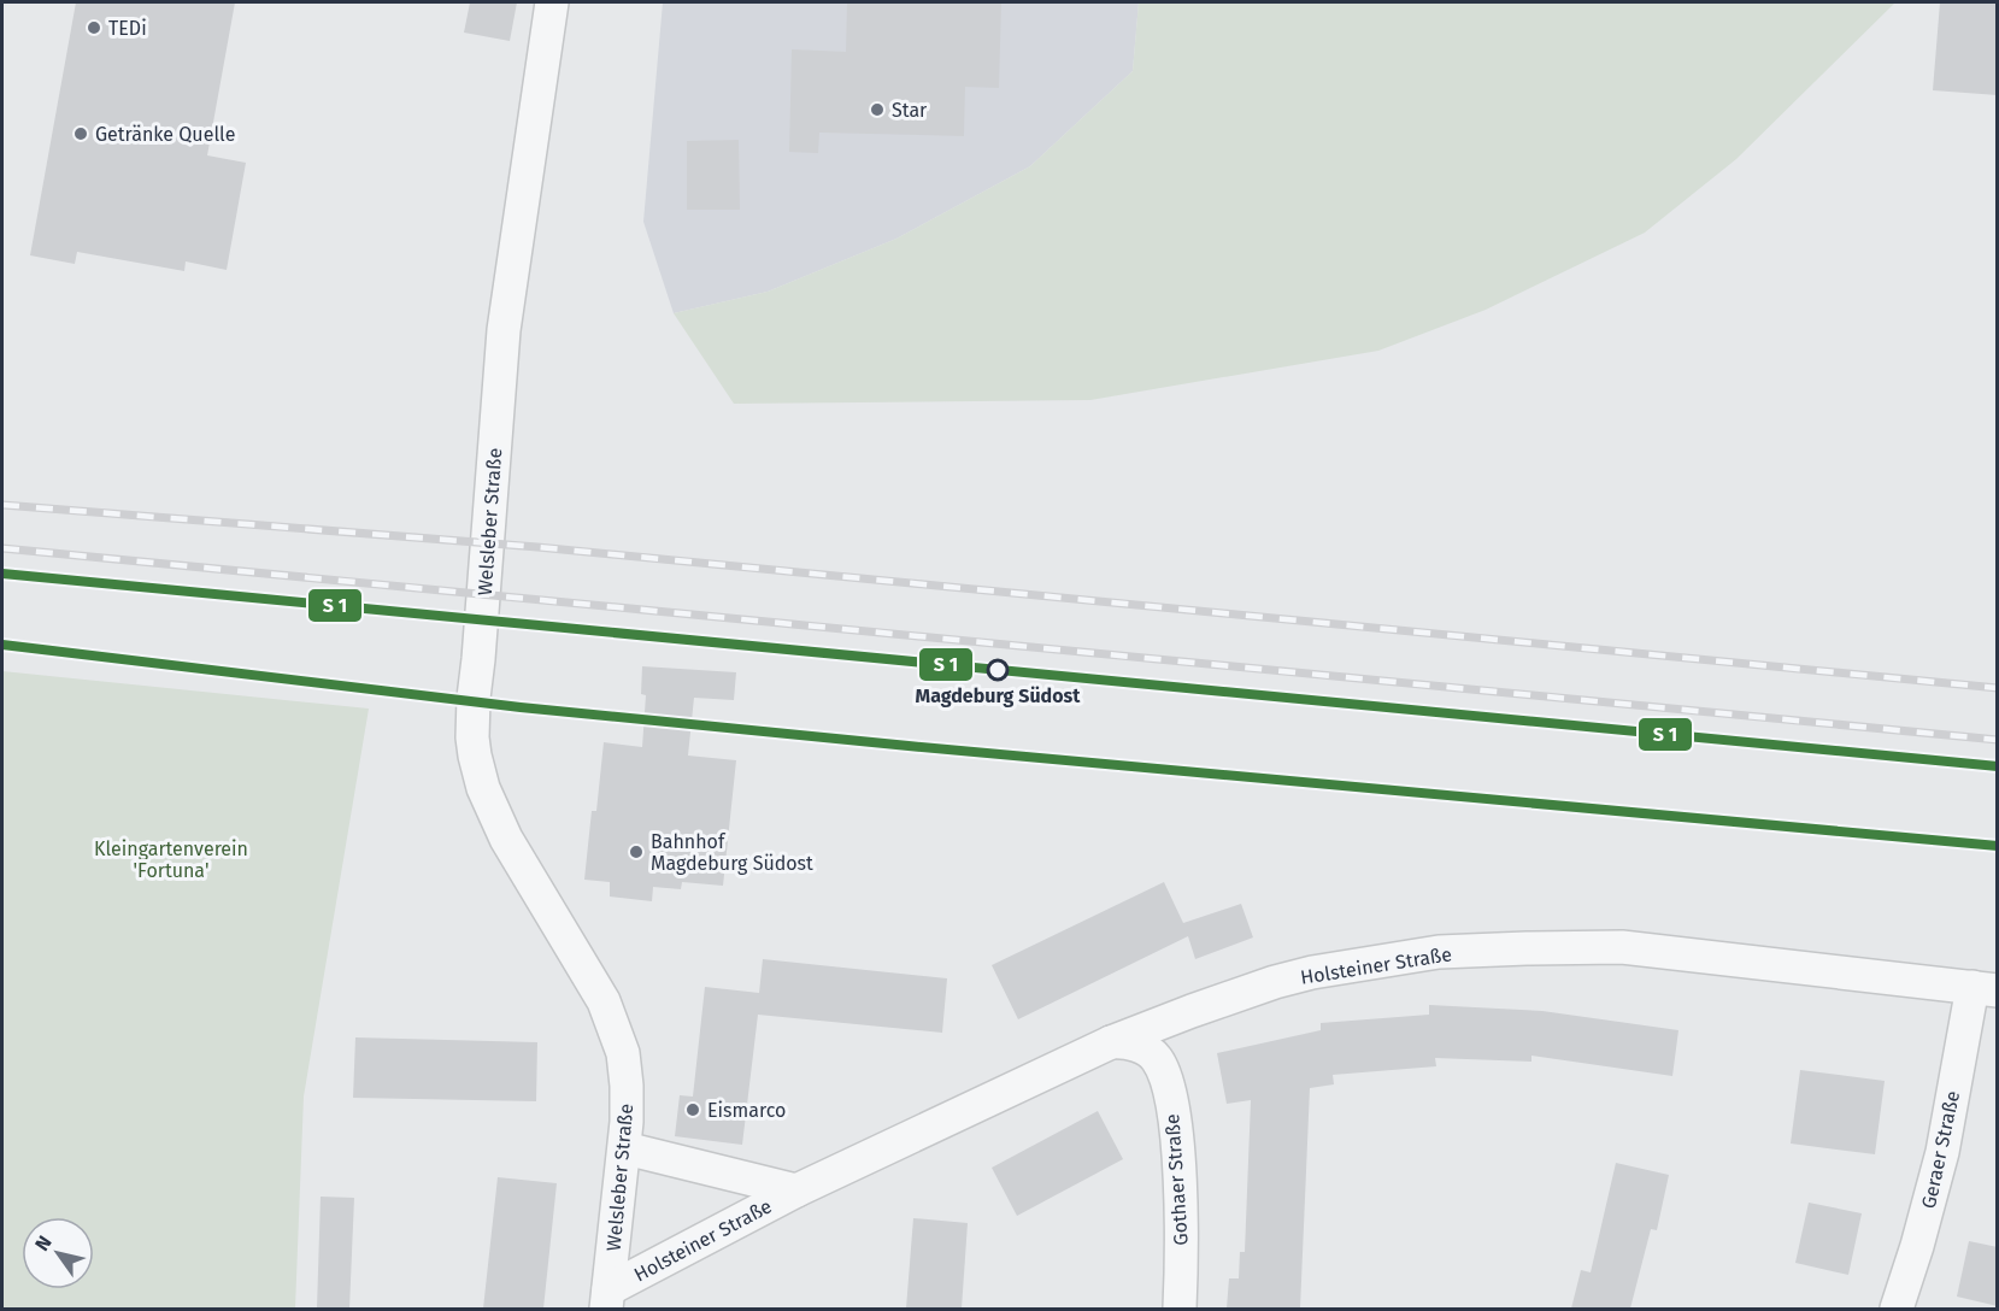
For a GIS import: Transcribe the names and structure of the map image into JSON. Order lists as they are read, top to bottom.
{
  "streets": {
    "street": [
      "Welsleber Straße",
      "Holsteiner Straße",
      "Geraer Straße",
      "Gothaer Straße"
    ]
  },
  "crossings": [
    ["Welsleber Straße", "Holsteiner Straße"],
    ["Holsteiner Straße", "Geraer Straße"],
    ["Holsteiner Straße", "Gothaer Straße"]
  ],
  "parks": ["Kleingartenverein 'Fortuna'"],
  "places": [
    "TEDi",
    "Star",
    "Getränke Quelle",
    "Magdeburg Südost",
    "Bahnhof Magdeburg Südost",
    "Eismarco"
  ],
  "north": "top left"
}
